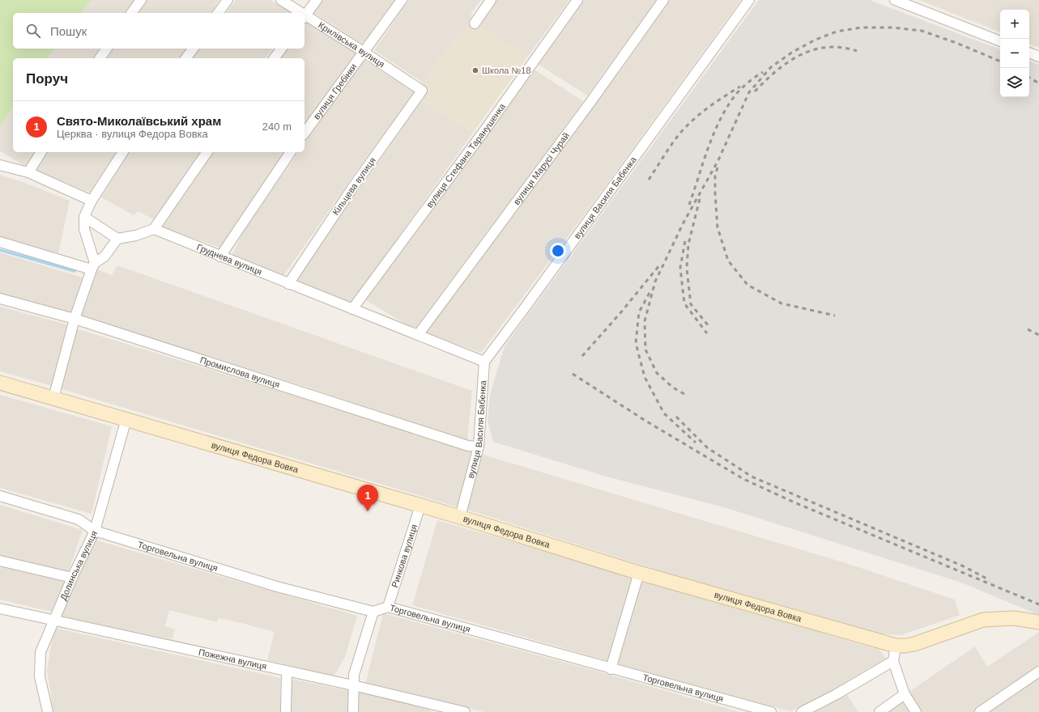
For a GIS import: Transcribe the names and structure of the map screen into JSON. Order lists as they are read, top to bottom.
{
  "streets": {
    "street": [
      "Крилівська вулиця",
      "вулиця Гребінки",
      "вулиця Стефана Таранушенка",
      "вулиця Марусі Чурай",
      "Кільцева вулиця",
      "вулиця Василя Бабенка",
      "Груднева вулиця",
      "Промислова вулиця",
      "вулиця Федора Вовка",
      "Ринкова вулиця",
      "Торговельна вулиця",
      "Долинська вулиця",
      "Пожежна вулиця"
    ]
  },
  "crossings": [
    ["Крилівська вулиця", "вулиця Гребінки"],
    ["Крилівська вулиця", "Кільцева вулиця"],
    ["вулиця Стефана Таранушенка", "Груднева вулиця"],
    ["вулиця Марусі Чурай", "Груднева вулиця"],
    ["Кільцева вулиця", "Груднева вулиця"],
    ["вулиця Василя Бабенка", "Груднева вулиця"],
    ["вулиця Василя Бабенка", "Промислова вулиця"],
    ["вулиця Василя Бабенка", "вулиця Федора Вовка"],
    ["вулиця Федора Вовка", "Ринкова вулиця"],
    ["вулиця Федора Вовка", "Долинська вулиця"],
    ["Ринкова вулиця", "Торговельна вулиця"],
    ["Торговельна вулиця", "Долинська вулиця"],
    ["Долинська вулиця", "Пожежна вулиця"]
  ],
  "places": ["Школа №18"],
  "page": {
    "map_buttons": ["+", "−"],
    "search": "Пошук",
    "heading": "Поруч",
    "list": [
      {
        "mark": "1",
        "name": "Свято-Миколаївський храм",
        "note": "Церква · вулиця Федора Вовка",
        "value": "240 m"
      }
    ],
    "pins": "1"
  }
}
